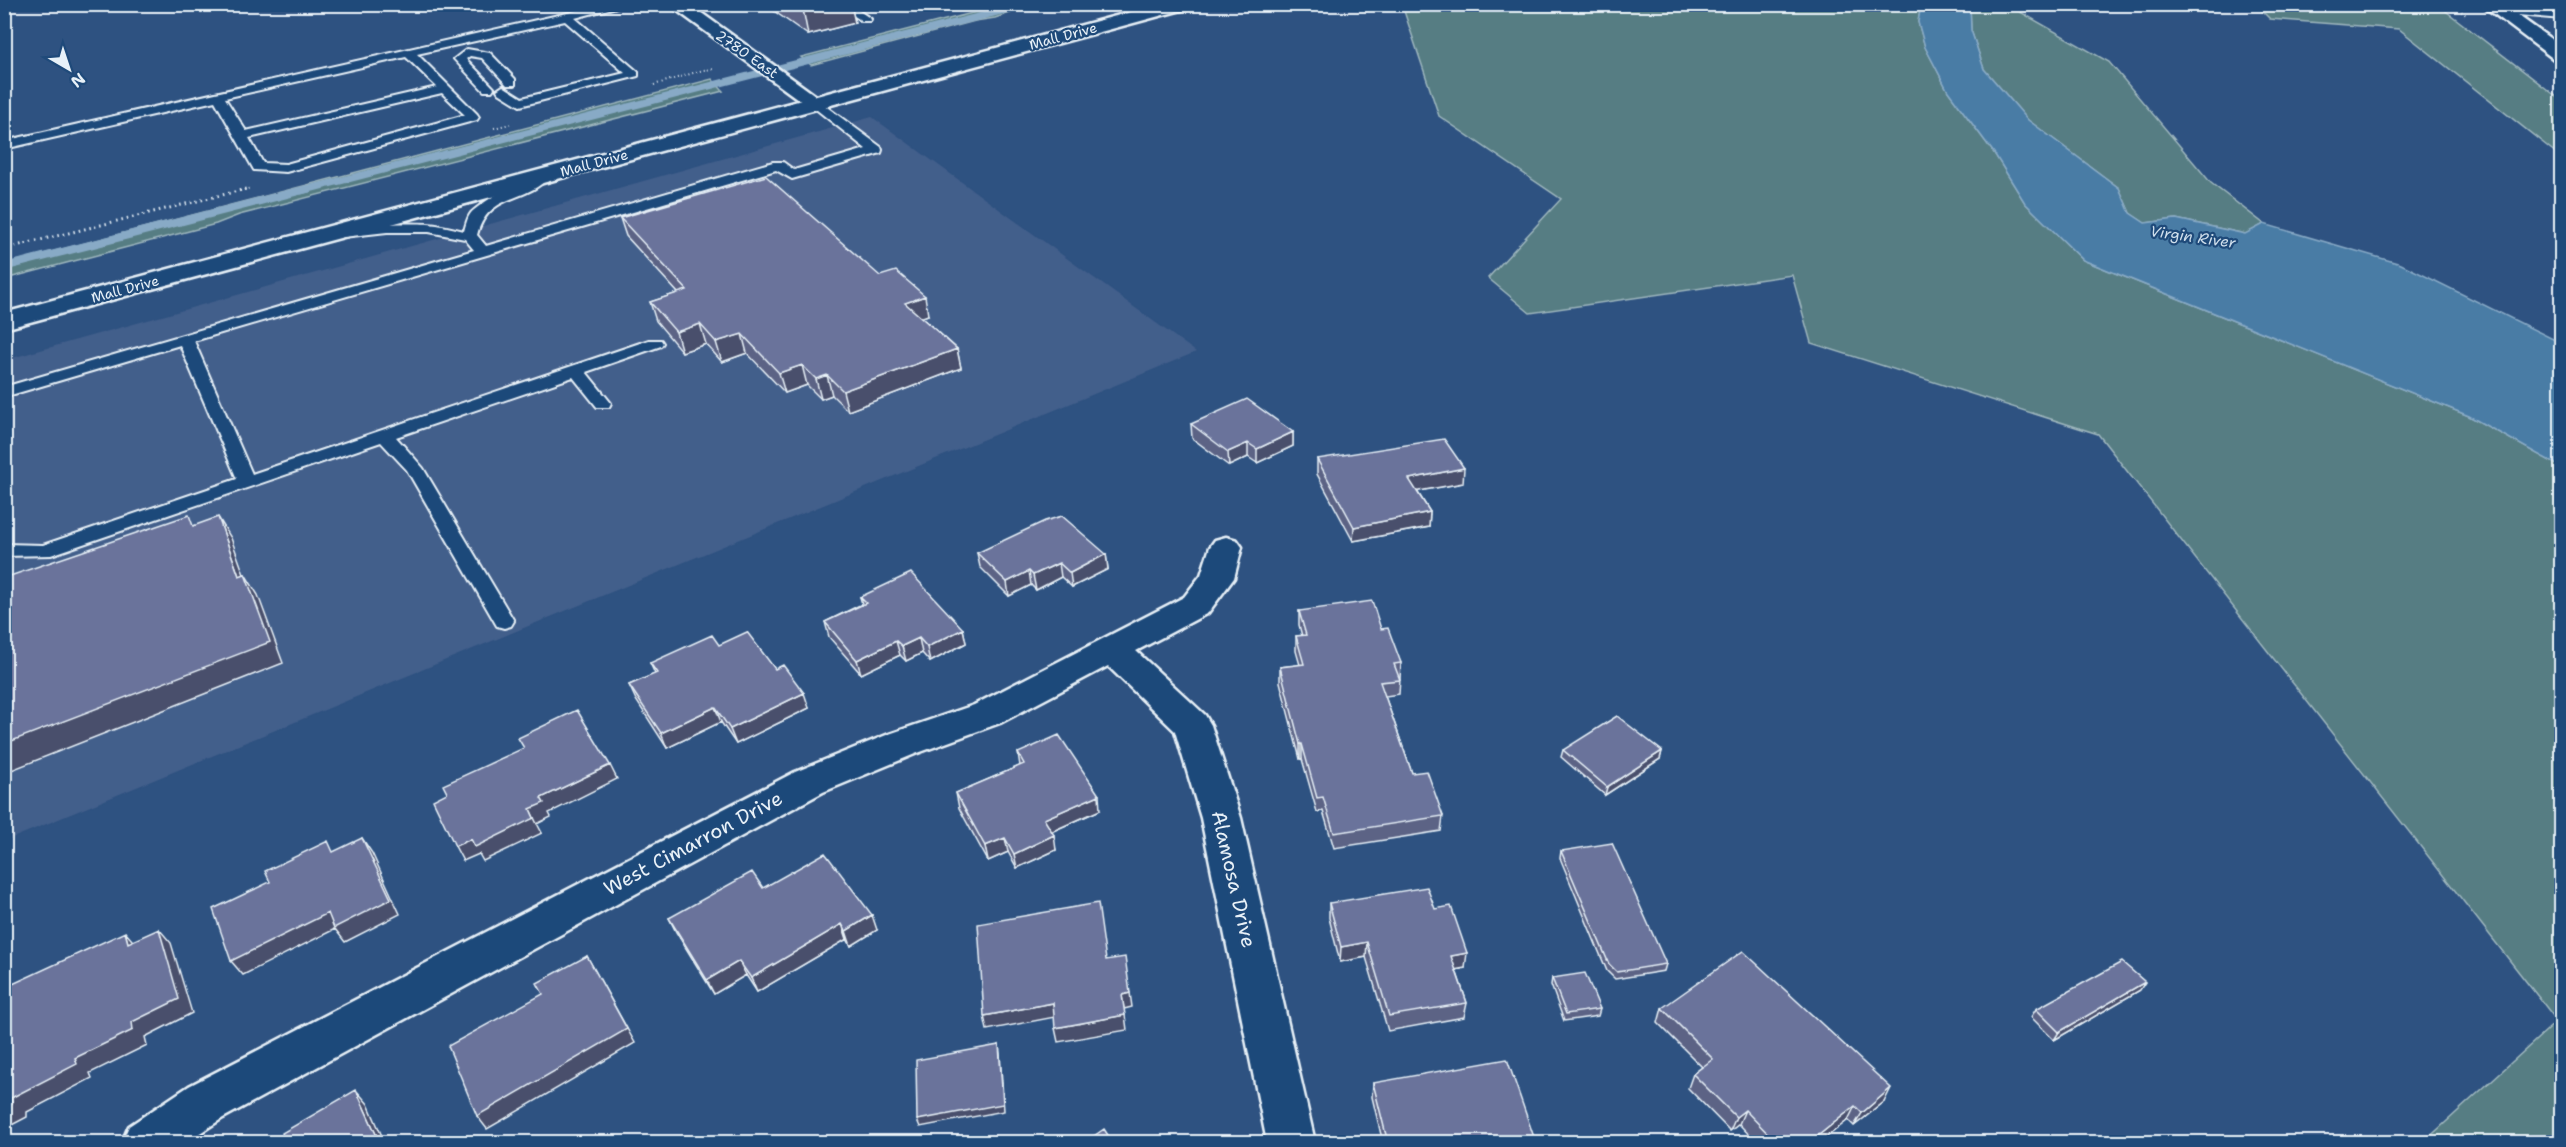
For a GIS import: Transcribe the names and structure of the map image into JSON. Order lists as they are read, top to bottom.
{
  "streets": {
    "street": [
      "Mall Drive",
      "2780 East",
      "West Cimarron Drive",
      "Alamosa Drive"
    ]
  },
  "crossings": [
    ["Mall Drive", "2780 East"],
    ["West Cimarron Drive", "Alamosa Drive"]
  ],
  "water": ["Virgin River"],
  "north": "bottom right"
}
